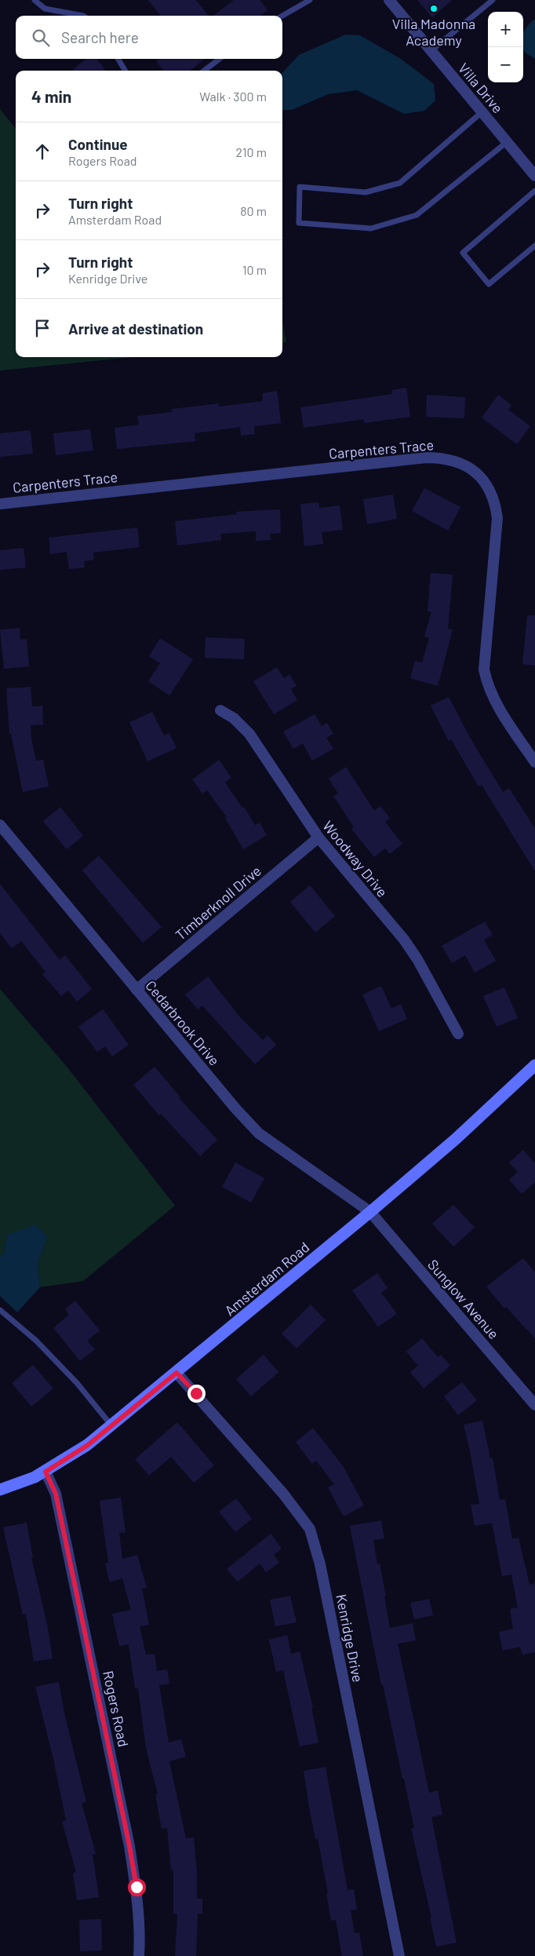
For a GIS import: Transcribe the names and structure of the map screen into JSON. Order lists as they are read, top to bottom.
{
  "streets": {
    "main road": ["Amsterdam Road"],
    "street": [
      "Villa Drive",
      "Carpenters Trace",
      "Woodway Drive",
      "Timberknoll Drive",
      "Cedarbrook Drive",
      "Sunglow Avenue",
      "Kenridge Drive",
      "Rogers Road"
    ]
  },
  "crossings": [
    ["Woodway Drive", "Timberknoll Drive"],
    ["Timberknoll Drive", "Cedarbrook Drive"],
    ["Cedarbrook Drive", "Amsterdam Road"],
    ["Cedarbrook Drive", "Sunglow Avenue"],
    ["Amsterdam Road", "Sunglow Avenue"],
    ["Amsterdam Road", "Kenridge Drive"],
    ["Amsterdam Road", "Rogers Road"]
  ],
  "places": ["Villa Madonna Academy"],
  "page": {
    "map_buttons": ["+", "−"],
    "search": "Search here",
    "heading": ["4 min", "Walk · 300 m"],
    "list": [
      ["Continue", "Rogers Road", "210 m"],
      ["Turn right", "Amsterdam Road", "80 m"],
      ["Turn right", "Kenridge Drive", "10 m"],
      "Arrive at destination"
    ]
  }
}
